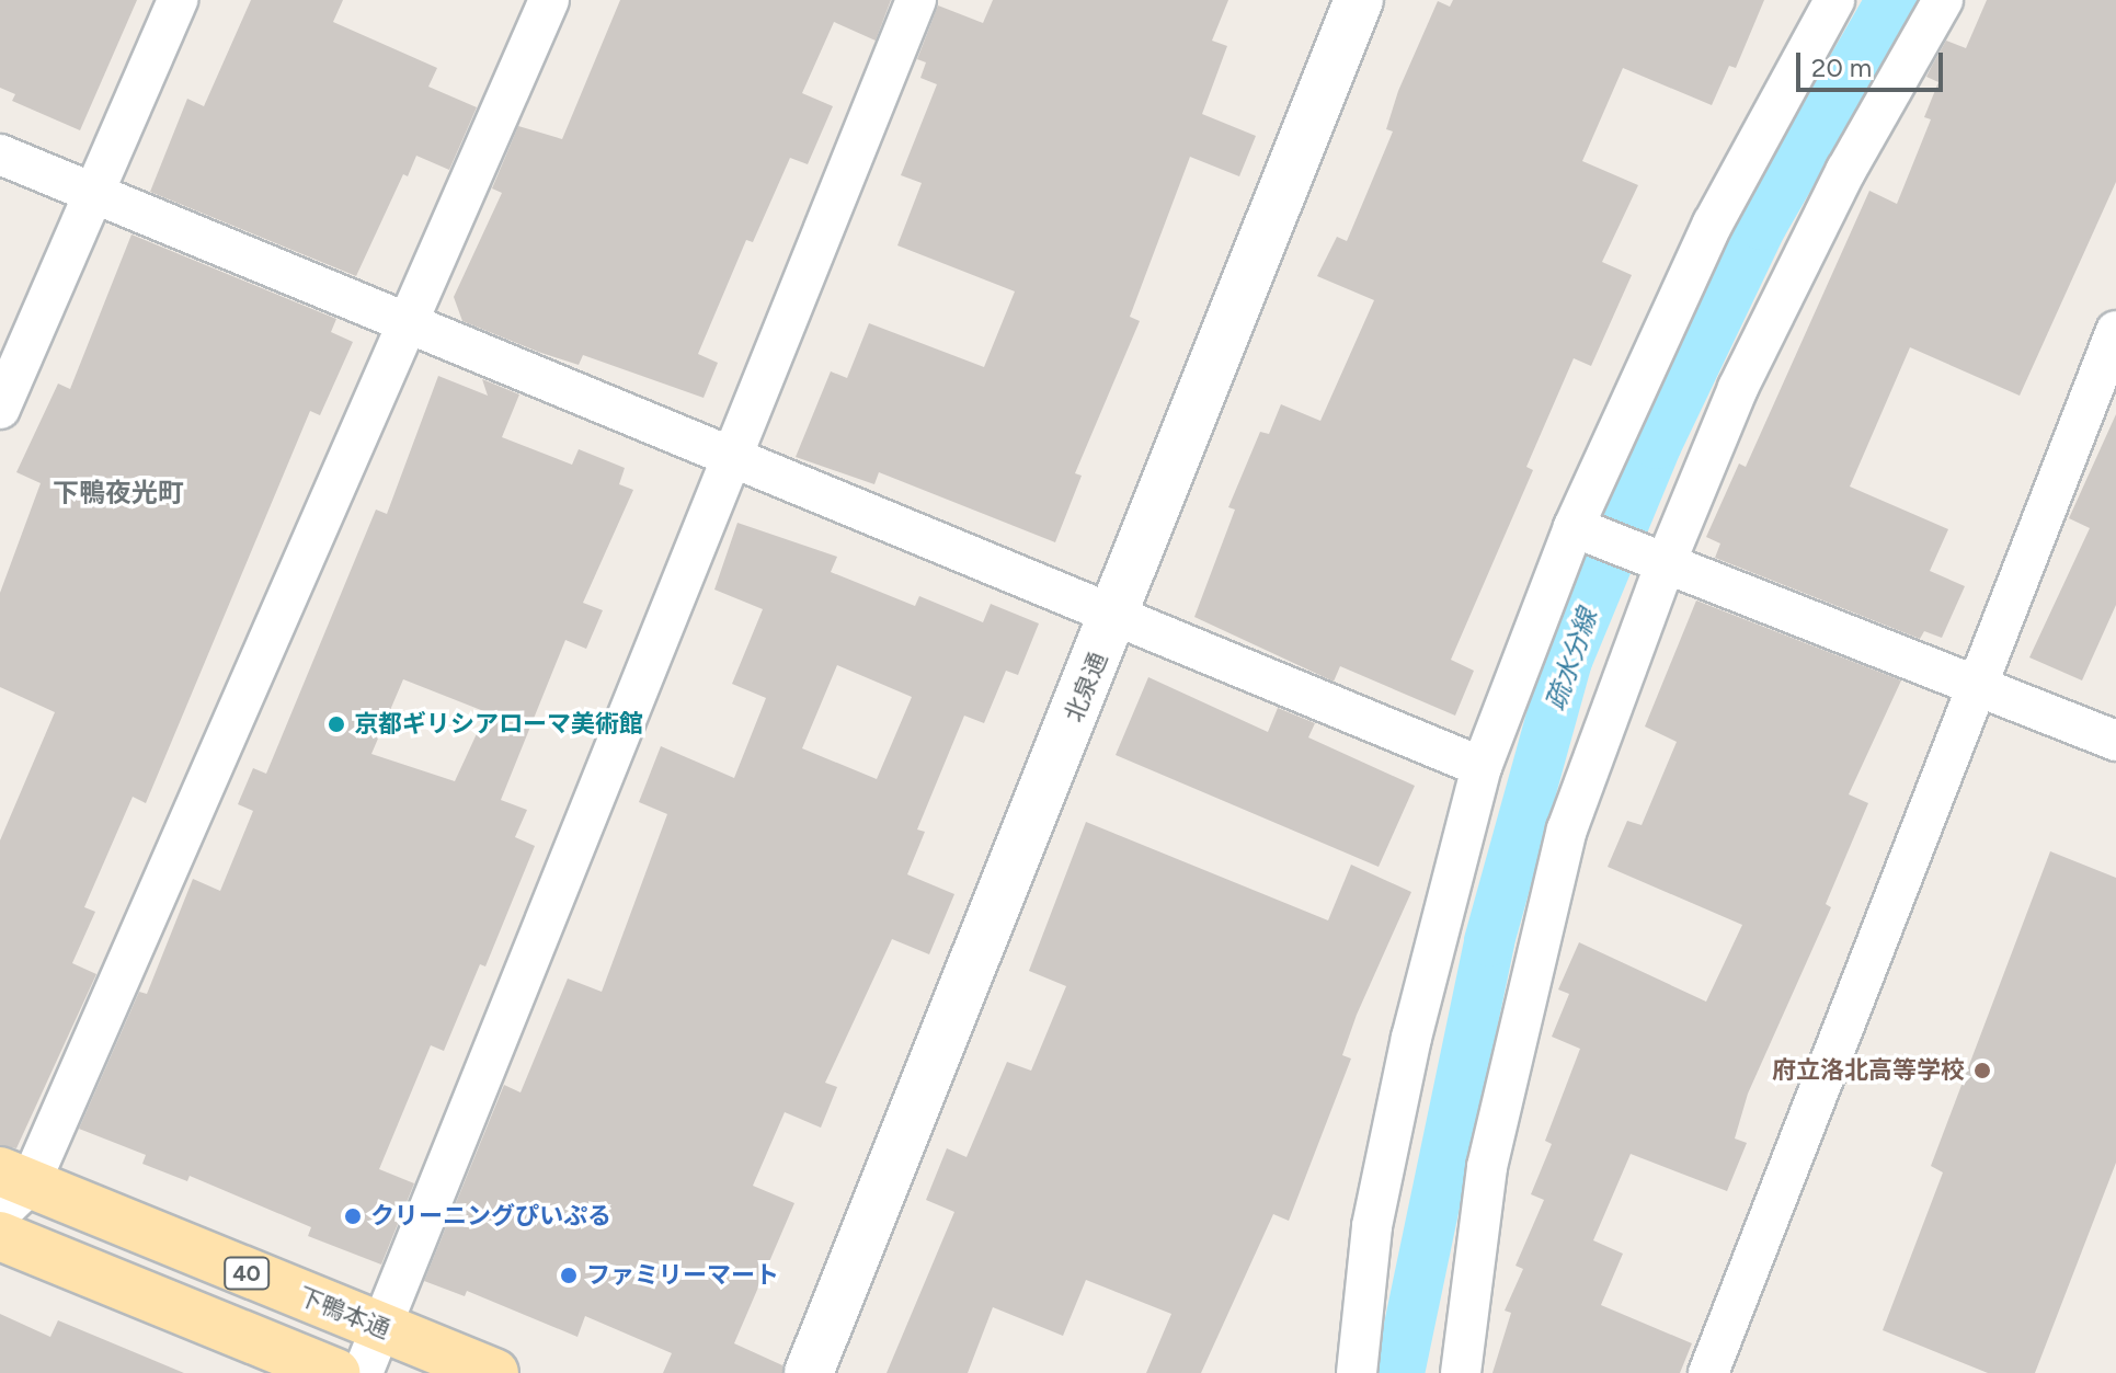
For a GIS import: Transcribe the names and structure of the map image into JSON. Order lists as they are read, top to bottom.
{
  "streets": {
    "main road": ["40", "下鴨本通"],
    "street": ["北泉通"]
  },
  "districts": ["下鴨夜光町"],
  "water": ["疏水分線"],
  "places": [
    "京都ギリシアローマ美術館",
    "府立洛北高等学校",
    "クリーニングぴいぷる",
    "ファミリーマート"
  ],
  "scale_bar": "20 m"
}
